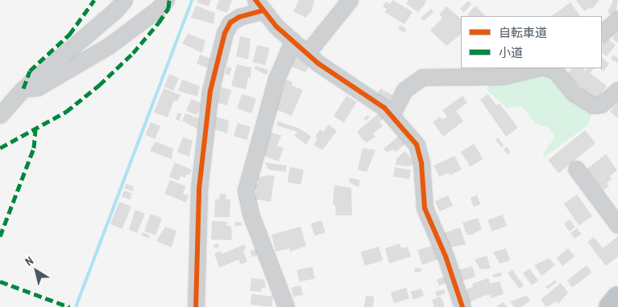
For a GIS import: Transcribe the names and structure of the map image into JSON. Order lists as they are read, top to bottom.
{
  "legend": ["自転車道", "小道"],
  "north": "top left"
}
